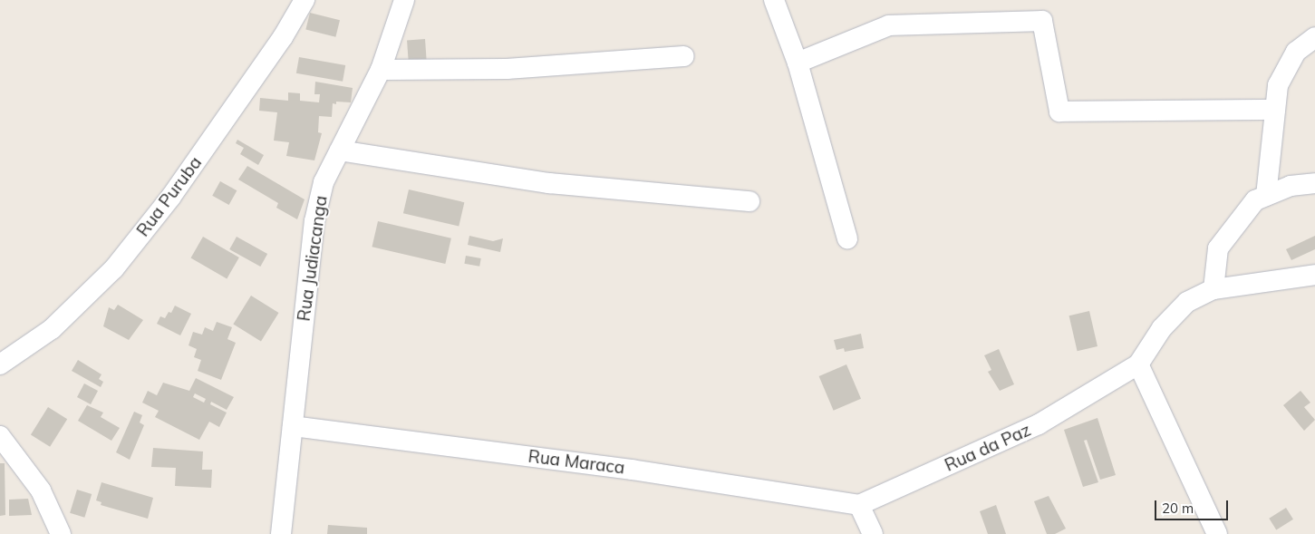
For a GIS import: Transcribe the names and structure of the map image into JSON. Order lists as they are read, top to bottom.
{
  "streets": {
    "street": [
      "Rua Puruba",
      "Rua Judiacanga",
      "Rua da Paz",
      "Rua Maraca"
    ]
  },
  "crossings": [
    ["Rua Judiacanga", "Rua Maraca"],
    ["Rua da Paz", "Rua Maraca"]
  ],
  "scale_bar": "20 m"
}
